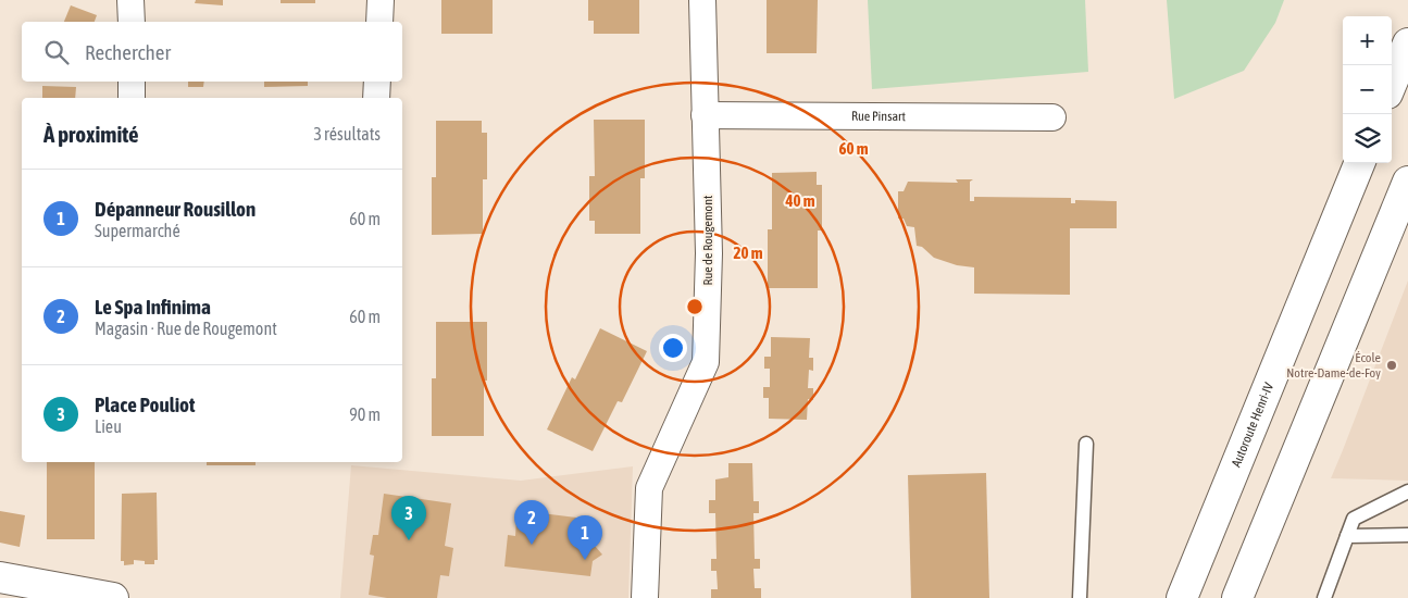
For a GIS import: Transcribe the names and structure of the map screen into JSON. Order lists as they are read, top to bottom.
{
  "streets": {
    "main road": ["Autoroute Henri-IV"],
    "street": ["Rue Pinsart", "Rue de Rougemont"]
  },
  "crossings": [
    ["Rue Pinsart", "Rue de Rougemont"]
  ],
  "places": ["École Notre-Dame-de-Foy"],
  "page": {
    "map_buttons": ["+", "−"],
    "search": "Rechercher",
    "heading": ["À proximité", "3 résultats"],
    "list": [
      {
        "mark": "1",
        "name": "Dépanneur Rousillon",
        "note": "Supermarché",
        "value": "60 m"
      },
      {
        "mark": "2",
        "name": "Le Spa Infinima",
        "note": "Magasin · Rue de Rougemont",
        "value": "60 m"
      },
      {
        "mark": "3",
        "name": "Place Pouliot",
        "note": "Lieu",
        "value": "90 m"
      }
    ],
    "pins": ["3", "2", "1"]
  },
  "rings": ["60 m", "40 m", "20 m"]
}
